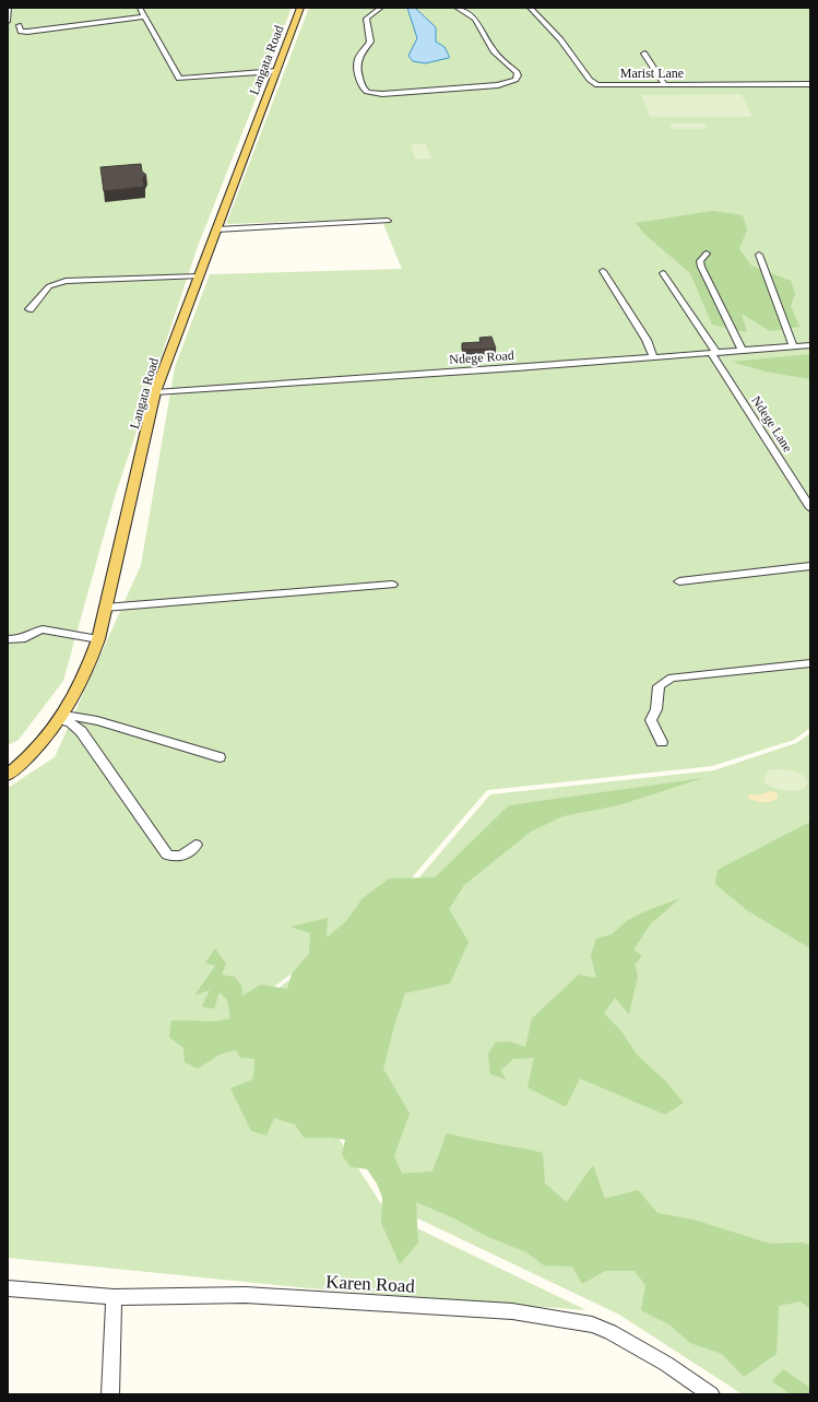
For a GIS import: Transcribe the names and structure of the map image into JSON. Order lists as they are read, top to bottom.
{
  "streets": {
    "main road": ["Langata Road"],
    "street": [
      "Marist Lane",
      "Ndege Road",
      "Ndege Lane",
      "Karen Road"
    ]
  },
  "crossings": [
    ["Langata Road", "Ndege Road"],
    ["Ndege Road", "Ndege Lane"]
  ]
}
